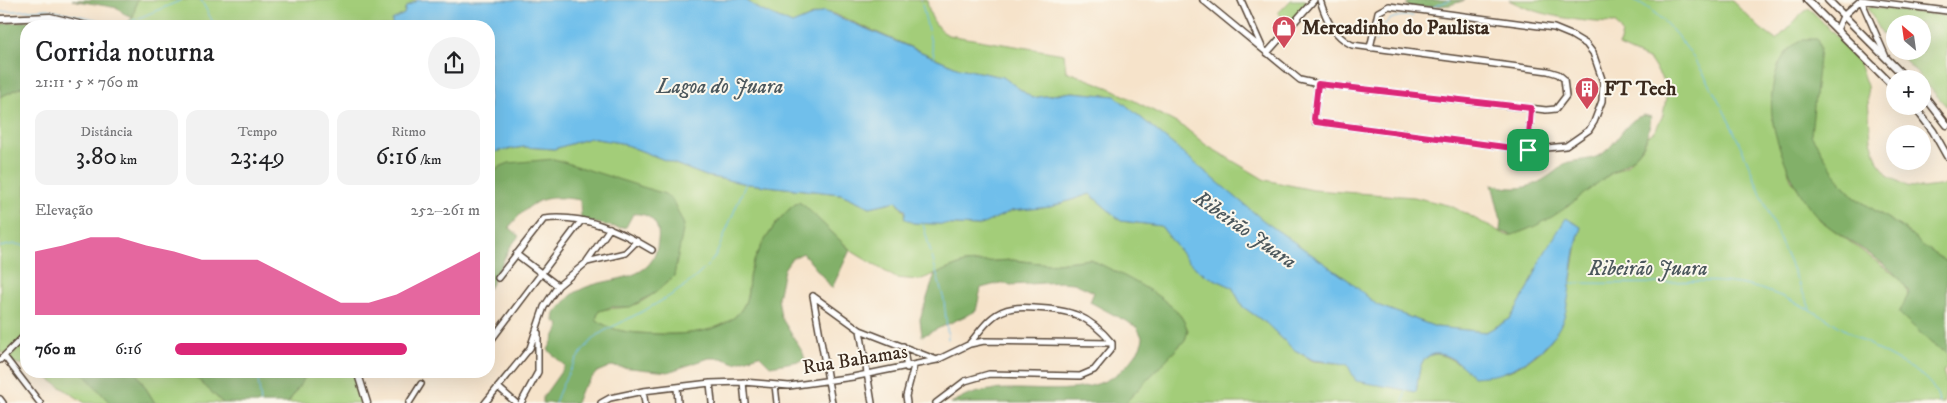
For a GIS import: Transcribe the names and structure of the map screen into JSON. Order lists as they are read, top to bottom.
{
  "streets": {
    "street": ["Rua Bahamas"]
  },
  "water": ["Lagoa do Juara", "Ribeirão Juara"],
  "places": {
    "shop": ["Mercadinho do Paulista"],
    "building": ["FT Tech"]
  },
  "north": "top left",
  "page": {
    "map_buttons": ["+", "−"],
    "heading": ["Corrida noturna", "21:11 · 5 × 760 m"],
    "stats": [
      ["Distância", "3.80 km"],
      ["Tempo", "23:49"],
      ["Ritmo", "6:16 /km"]
    ],
    "chart": ["Elevação", "252–261 m"],
    "list": [
      {
        "name": "760 m",
        "note": "6:16"
      }
    ]
  }
}
